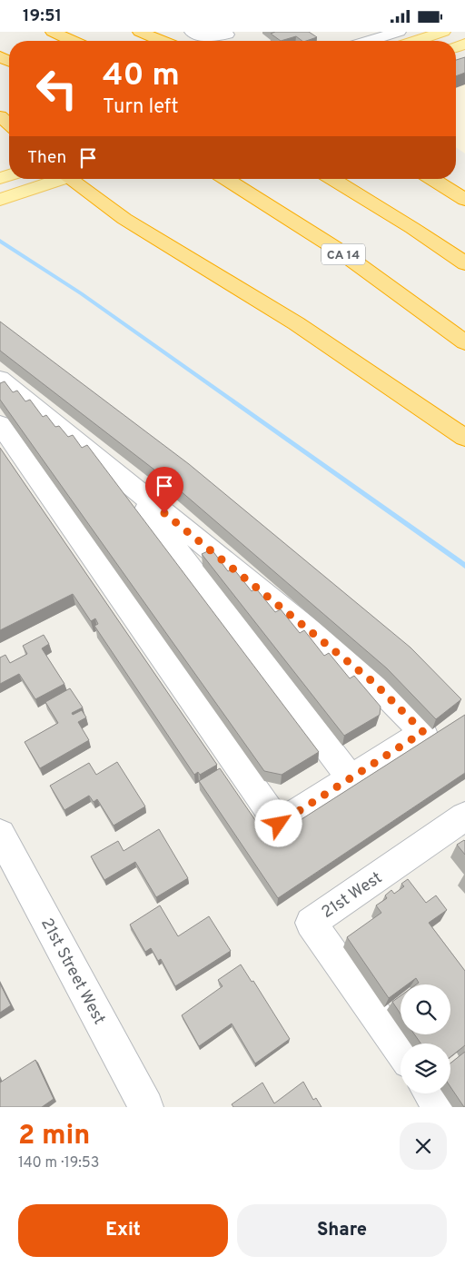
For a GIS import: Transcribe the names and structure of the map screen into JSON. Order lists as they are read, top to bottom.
{
  "streets": {
    "highway": ["CA 14"],
    "street": ["21st West", "21st Street West"]
  },
  "page": {
    "status": "19:51",
    "turn": ["40 m", "Turn left"],
    "then": "Then",
    "heading": ["2 min", "140 m · 19:53"],
    "buttons": ["Exit", "Share"]
  }
}
